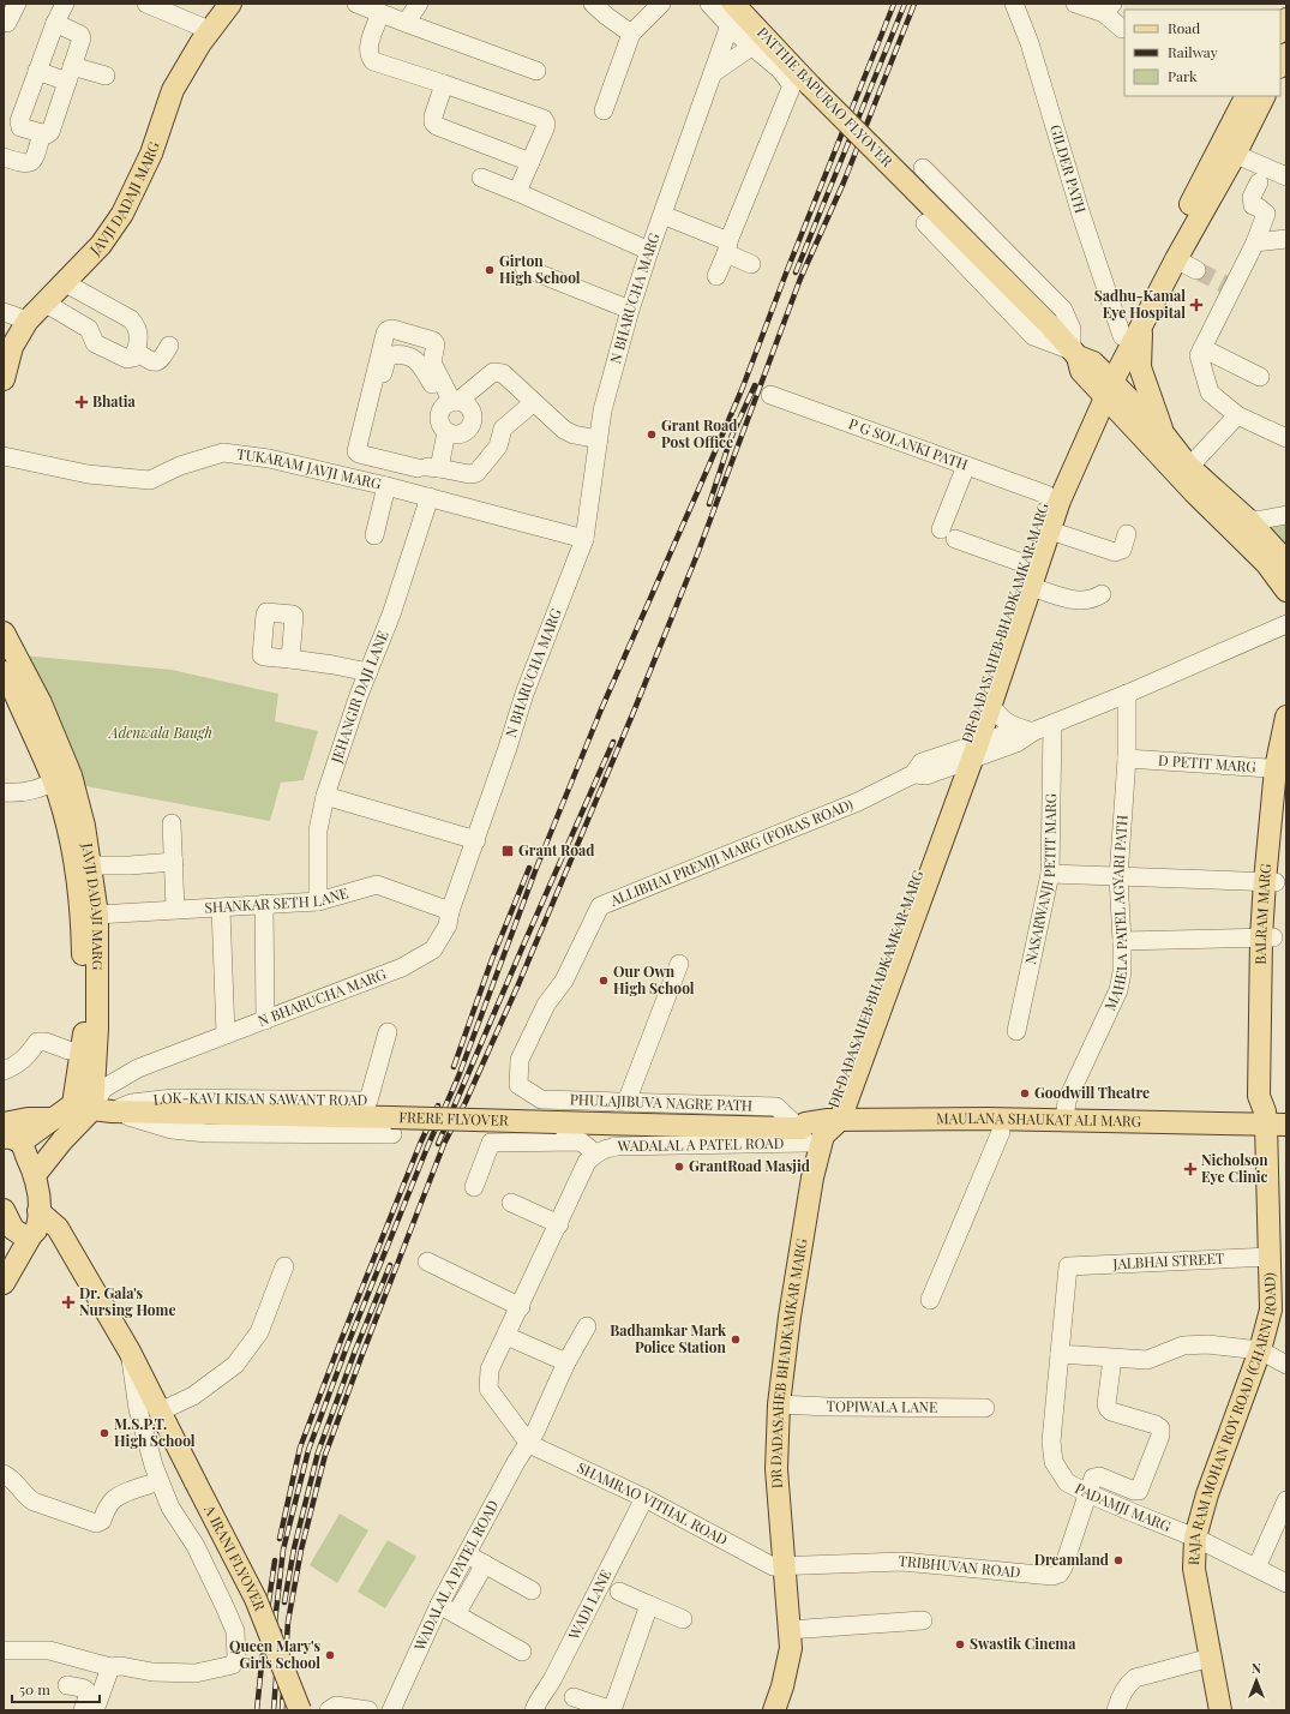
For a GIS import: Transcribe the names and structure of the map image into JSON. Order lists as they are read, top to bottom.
{
  "streets": {
    "main road": [
      "PATTHE BAPURAO FLYOVER",
      "JAVJI DADAJI MARG",
      "DR DADASAHEB BHADKAMKAR MARG",
      "BALRAM MARG",
      "FRERE FLYOVER",
      "MAULANA SHAUKAT ALI MARG",
      "RAJA RAM MOHAN ROY ROAD (CHARNI ROAD)",
      "A IRANI FLYOVER"
    ],
    "street": [
      "GILDER PATH",
      "N BHARUCHA MARG",
      "P G SOLANKI PATH",
      "TUKARAM JAVJI MARG",
      "JEHANGIR DAJI LANE",
      "D PETIT MARG",
      "ALLIBHAI PREMJI MARG (FORAS ROAD)",
      "NASARWANJI PETIT MARG",
      "SHANKAR SETH LANE",
      "MAHELA PATEL AGYARI PATH",
      "LOK-KAVI KISAN SAWANT ROAD",
      "PHULAJIBUVA NAGRE PATH",
      "WADALAL A PATEL ROAD",
      "JALBHAI STREET",
      "TOPIWALA LANE",
      "SHAMRAO VITHAL ROAD",
      "PADAMJI MARG",
      "TRIBHUVAN ROAD",
      "WADI LANE"
    ]
  },
  "crossings": [
    ["JAVJI DADAJI MARG", "N BHARUCHA MARG"],
    ["JAVJI DADAJI MARG", "SHANKAR SETH LANE"],
    ["JAVJI DADAJI MARG", "LOK-KAVI KISAN SAWANT ROAD"],
    ["JAVJI DADAJI MARG", "FRERE FLYOVER"],
    ["N BHARUCHA MARG", "TUKARAM JAVJI MARG"],
    ["N BHARUCHA MARG", "SHANKAR SETH LANE"],
    ["N BHARUCHA MARG", "LOK-KAVI KISAN SAWANT ROAD"],
    ["N BHARUCHA MARG", "FRERE FLYOVER"],
    ["P G SOLANKI PATH", "DR DADASAHEB BHADKAMKAR MARG"],
    ["TUKARAM JAVJI MARG", "JEHANGIR DAJI LANE"],
    ["DR DADASAHEB BHADKAMKAR MARG", "ALLIBHAI PREMJI MARG (FORAS ROAD)"],
    ["DR DADASAHEB BHADKAMKAR MARG", "PHULAJIBUVA NAGRE PATH"],
    ["DR DADASAHEB BHADKAMKAR MARG", "FRERE FLYOVER"],
    ["DR DADASAHEB BHADKAMKAR MARG", "MAULANA SHAUKAT ALI MARG"],
    ["DR DADASAHEB BHADKAMKAR MARG", "WADALAL A PATEL ROAD"],
    ["DR DADASAHEB BHADKAMKAR MARG", "TOPIWALA LANE"],
    ["DR DADASAHEB BHADKAMKAR MARG", "SHAMRAO VITHAL ROAD"],
    ["DR DADASAHEB BHADKAMKAR MARG", "TRIBHUVAN ROAD"],
    ["JEHANGIR DAJI LANE", "SHANKAR SETH LANE"],
    ["D PETIT MARG", "MAHELA PATEL AGYARI PATH"],
    ["D PETIT MARG", "BALRAM MARG"],
    ["ALLIBHAI PREMJI MARG (FORAS ROAD)", "NASARWANJI PETIT MARG"],
    ["ALLIBHAI PREMJI MARG (FORAS ROAD)", "MAHELA PATEL AGYARI PATH"],
    ["ALLIBHAI PREMJI MARG (FORAS ROAD)", "PHULAJIBUVA NAGRE PATH"],
    ["MAHELA PATEL AGYARI PATH", "MAULANA SHAUKAT ALI MARG"],
    ["BALRAM MARG", "MAULANA SHAUKAT ALI MARG"],
    ["BALRAM MARG", "RAJA RAM MOHAN ROY ROAD (CHARNI ROAD)"],
    ["LOK-KAVI KISAN SAWANT ROAD", "FRERE FLYOVER"],
    ["PHULAJIBUVA NAGRE PATH", "FRERE FLYOVER"],
    ["PHULAJIBUVA NAGRE PATH", "MAULANA SHAUKAT ALI MARG"],
    ["PHULAJIBUVA NAGRE PATH", "WADALAL A PATEL ROAD"],
    ["FRERE FLYOVER", "MAULANA SHAUKAT ALI MARG"],
    ["FRERE FLYOVER", "WADALAL A PATEL ROAD"],
    ["MAULANA SHAUKAT ALI MARG", "WADALAL A PATEL ROAD"],
    ["MAULANA SHAUKAT ALI MARG", "RAJA RAM MOHAN ROY ROAD (CHARNI ROAD)"],
    ["WADALAL A PATEL ROAD", "SHAMRAO VITHAL ROAD"],
    ["JALBHAI STREET", "RAJA RAM MOHAN ROY ROAD (CHARNI ROAD)"],
    ["JALBHAI STREET", "PADAMJI MARG"],
    ["RAJA RAM MOHAN ROY ROAD (CHARNI ROAD)", "PADAMJI MARG"],
    ["SHAMRAO VITHAL ROAD", "TRIBHUVAN ROAD"],
    ["SHAMRAO VITHAL ROAD", "WADI LANE"],
    ["PADAMJI MARG", "TRIBHUVAN ROAD"]
  ],
  "parks": ["Adenwala Baugh"],
  "places": {
    "other": [
      "Girton High School",
      "Grant Road Post Office",
      "Our Own High School",
      "Goodwill Theatre",
      "GrantRoad Masjid",
      "Badhamkar Mark Police Station",
      "M.S.P.T. High School",
      "Dreamland",
      "Swastik Cinema",
      "Queen Mary's Girls School"
    ],
    "health": [
      "Sadhu-Kamal Eye Hospital",
      "Bhatia",
      "Nicholson Eye Clinic",
      "Dr. Gala's Nursing Home"
    ],
    "transit": ["Grant Road"]
  },
  "legend": ["Road", "Railway", "Park"],
  "scale_bar": "50 m",
  "north": "top"
}
